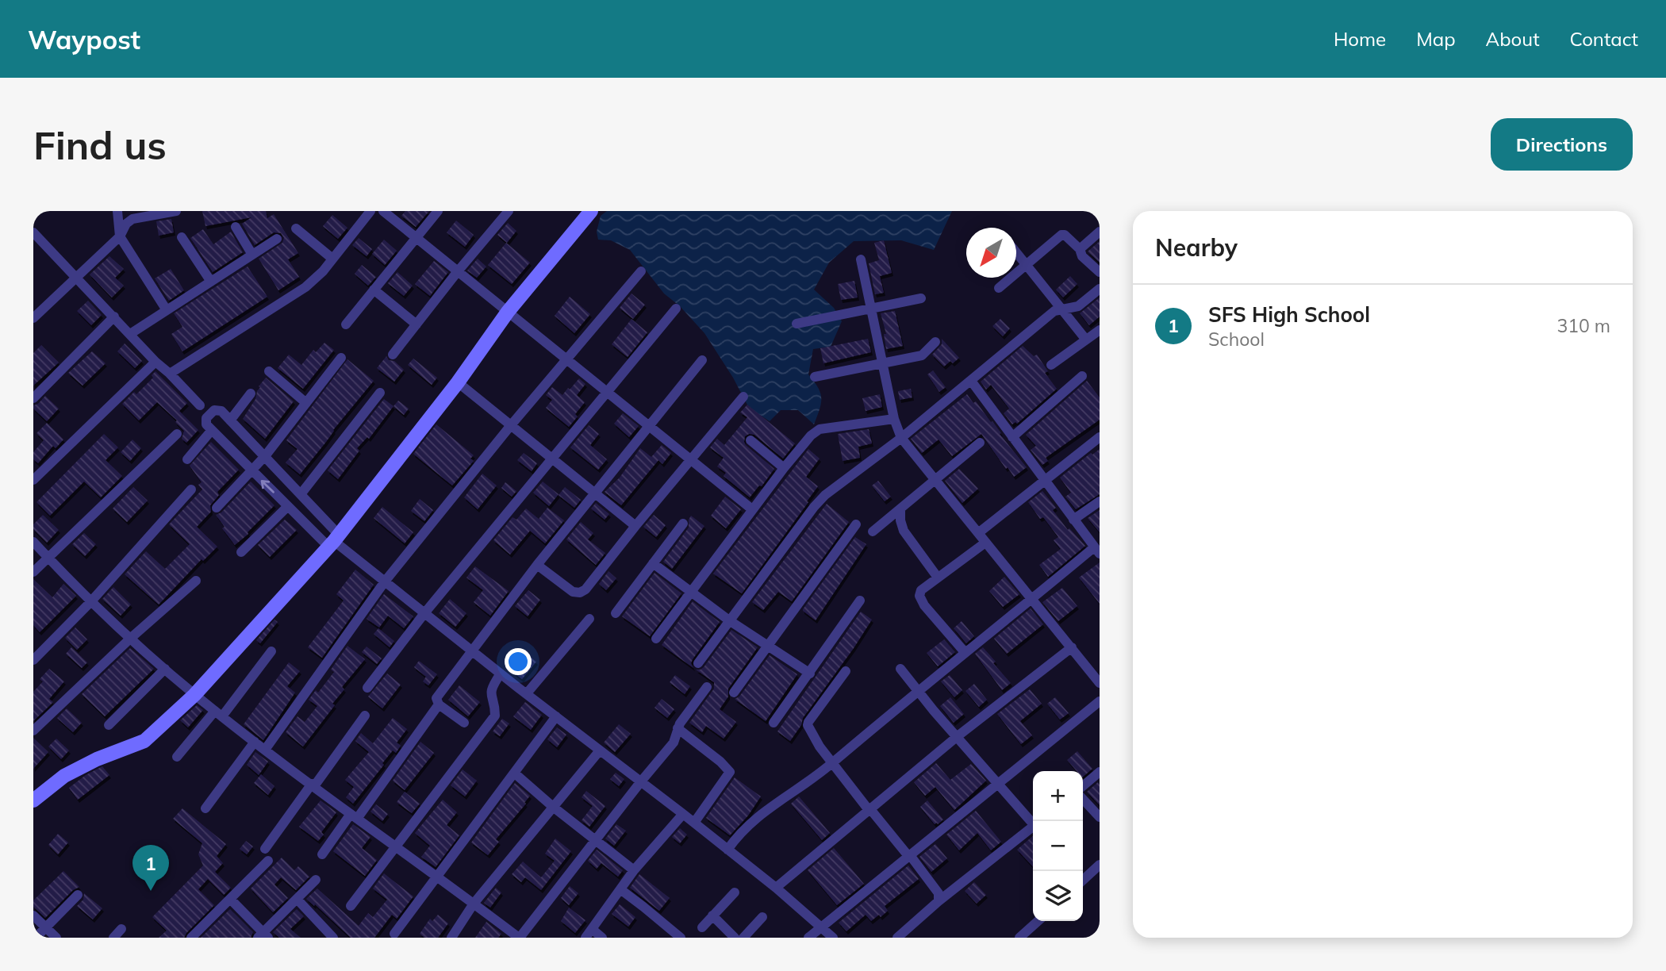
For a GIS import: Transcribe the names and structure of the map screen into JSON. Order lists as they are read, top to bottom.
{
  "north": "bottom left",
  "page": {
    "header": "Waypost",
    "nav": [
      "Home",
      "Map",
      "About",
      "Contact"
    ],
    "buttons": "Directions",
    "title": "Find us",
    "heading": "Nearby",
    "list": [
      {
        "mark": "1",
        "name": "SFS High School",
        "note": "School",
        "value": "310 m"
      }
    ],
    "map_buttons": ["+", "−"],
    "pins": "1"
  }
}
